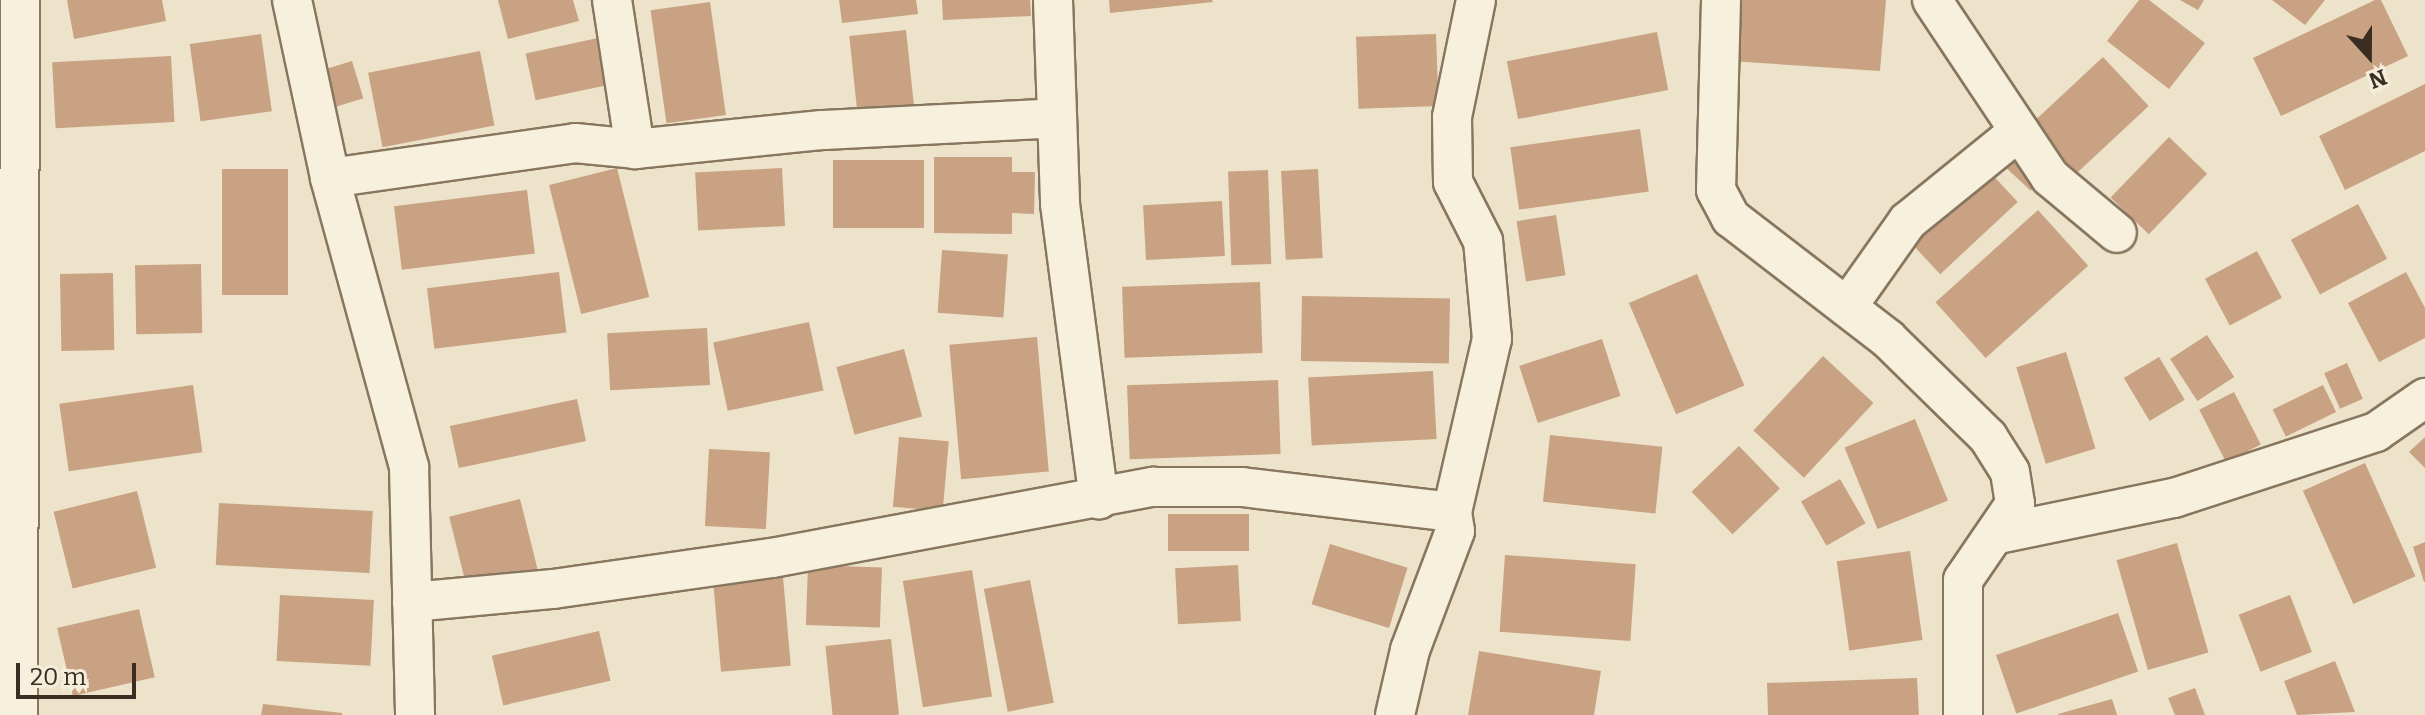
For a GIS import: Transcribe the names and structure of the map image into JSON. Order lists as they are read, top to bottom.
{
  "scale_bar": "20 m",
  "north": "bottom"
}
